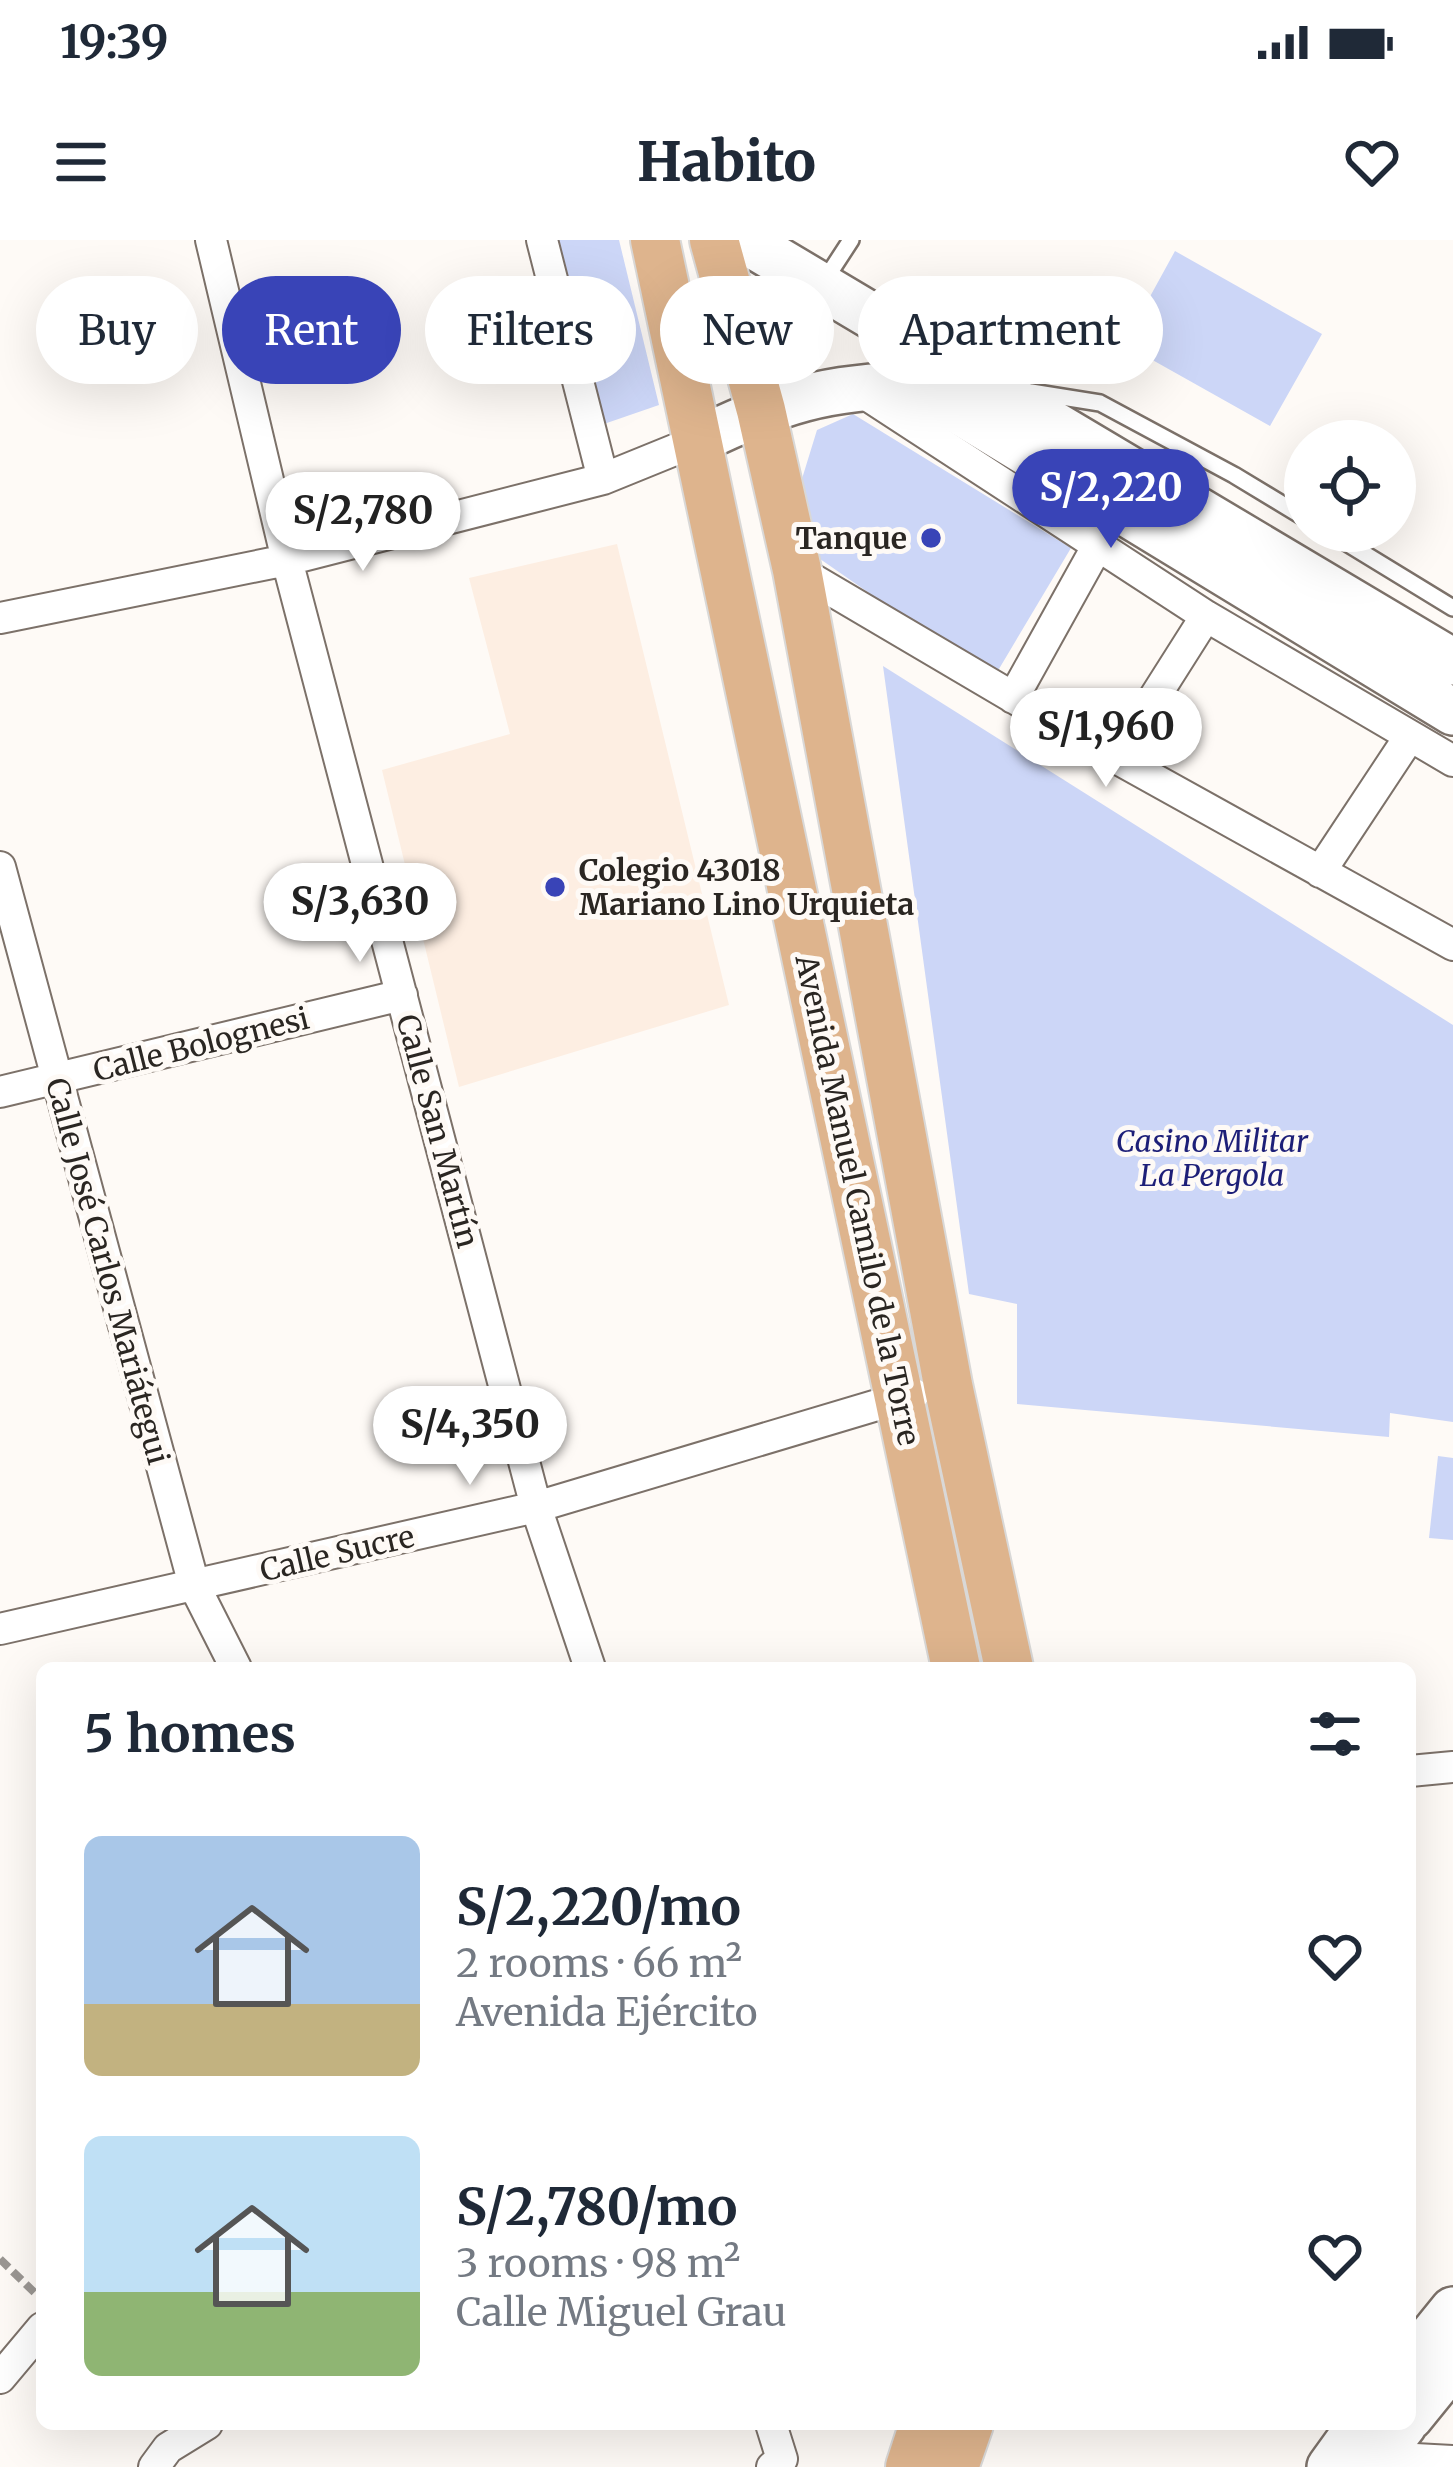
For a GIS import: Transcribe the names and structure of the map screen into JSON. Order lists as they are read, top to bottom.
{
  "streets": {
    "main road": ["Avenida Manuel Camilo de la Torre"],
    "street": [
      "Calle Bolognesi",
      "Calle San Martín",
      "Calle José Carlos Mariátegui",
      "Calle Sucre"
    ]
  },
  "crossings": [
    ["Calle Bolognesi", "Calle San Martín"],
    ["Calle Bolognesi", "Calle José Carlos Mariátegui"],
    ["Calle San Martín", "Calle Sucre"],
    ["Avenida Manuel Camilo de la Torre", "Calle Sucre"],
    ["Calle José Carlos Mariátegui", "Calle Sucre"]
  ],
  "parks": ["Casino Militar La Pergola"],
  "places": ["Tanque", "Colegio 43018 Mariano Lino Urquieta"],
  "page": {
    "status": "19:39",
    "header": "Habito",
    "chip": [
      "Buy",
      "Rent",
      "Filters",
      "New",
      "Apartment"
    ],
    "price": [
      "S/2,220",
      "S/2,780",
      "S/1,960",
      "S/3,630",
      "S/4,350"
    ],
    "heading": "5 homes",
    "list": [
      {
        "name": "S/2,220/mo",
        "note": "2 rooms · 66 m² · Avenida Ejército"
      },
      {
        "name": "S/2,780/mo",
        "note": "3 rooms · 98 m² · Calle Miguel Grau"
      }
    ]
  }
}
